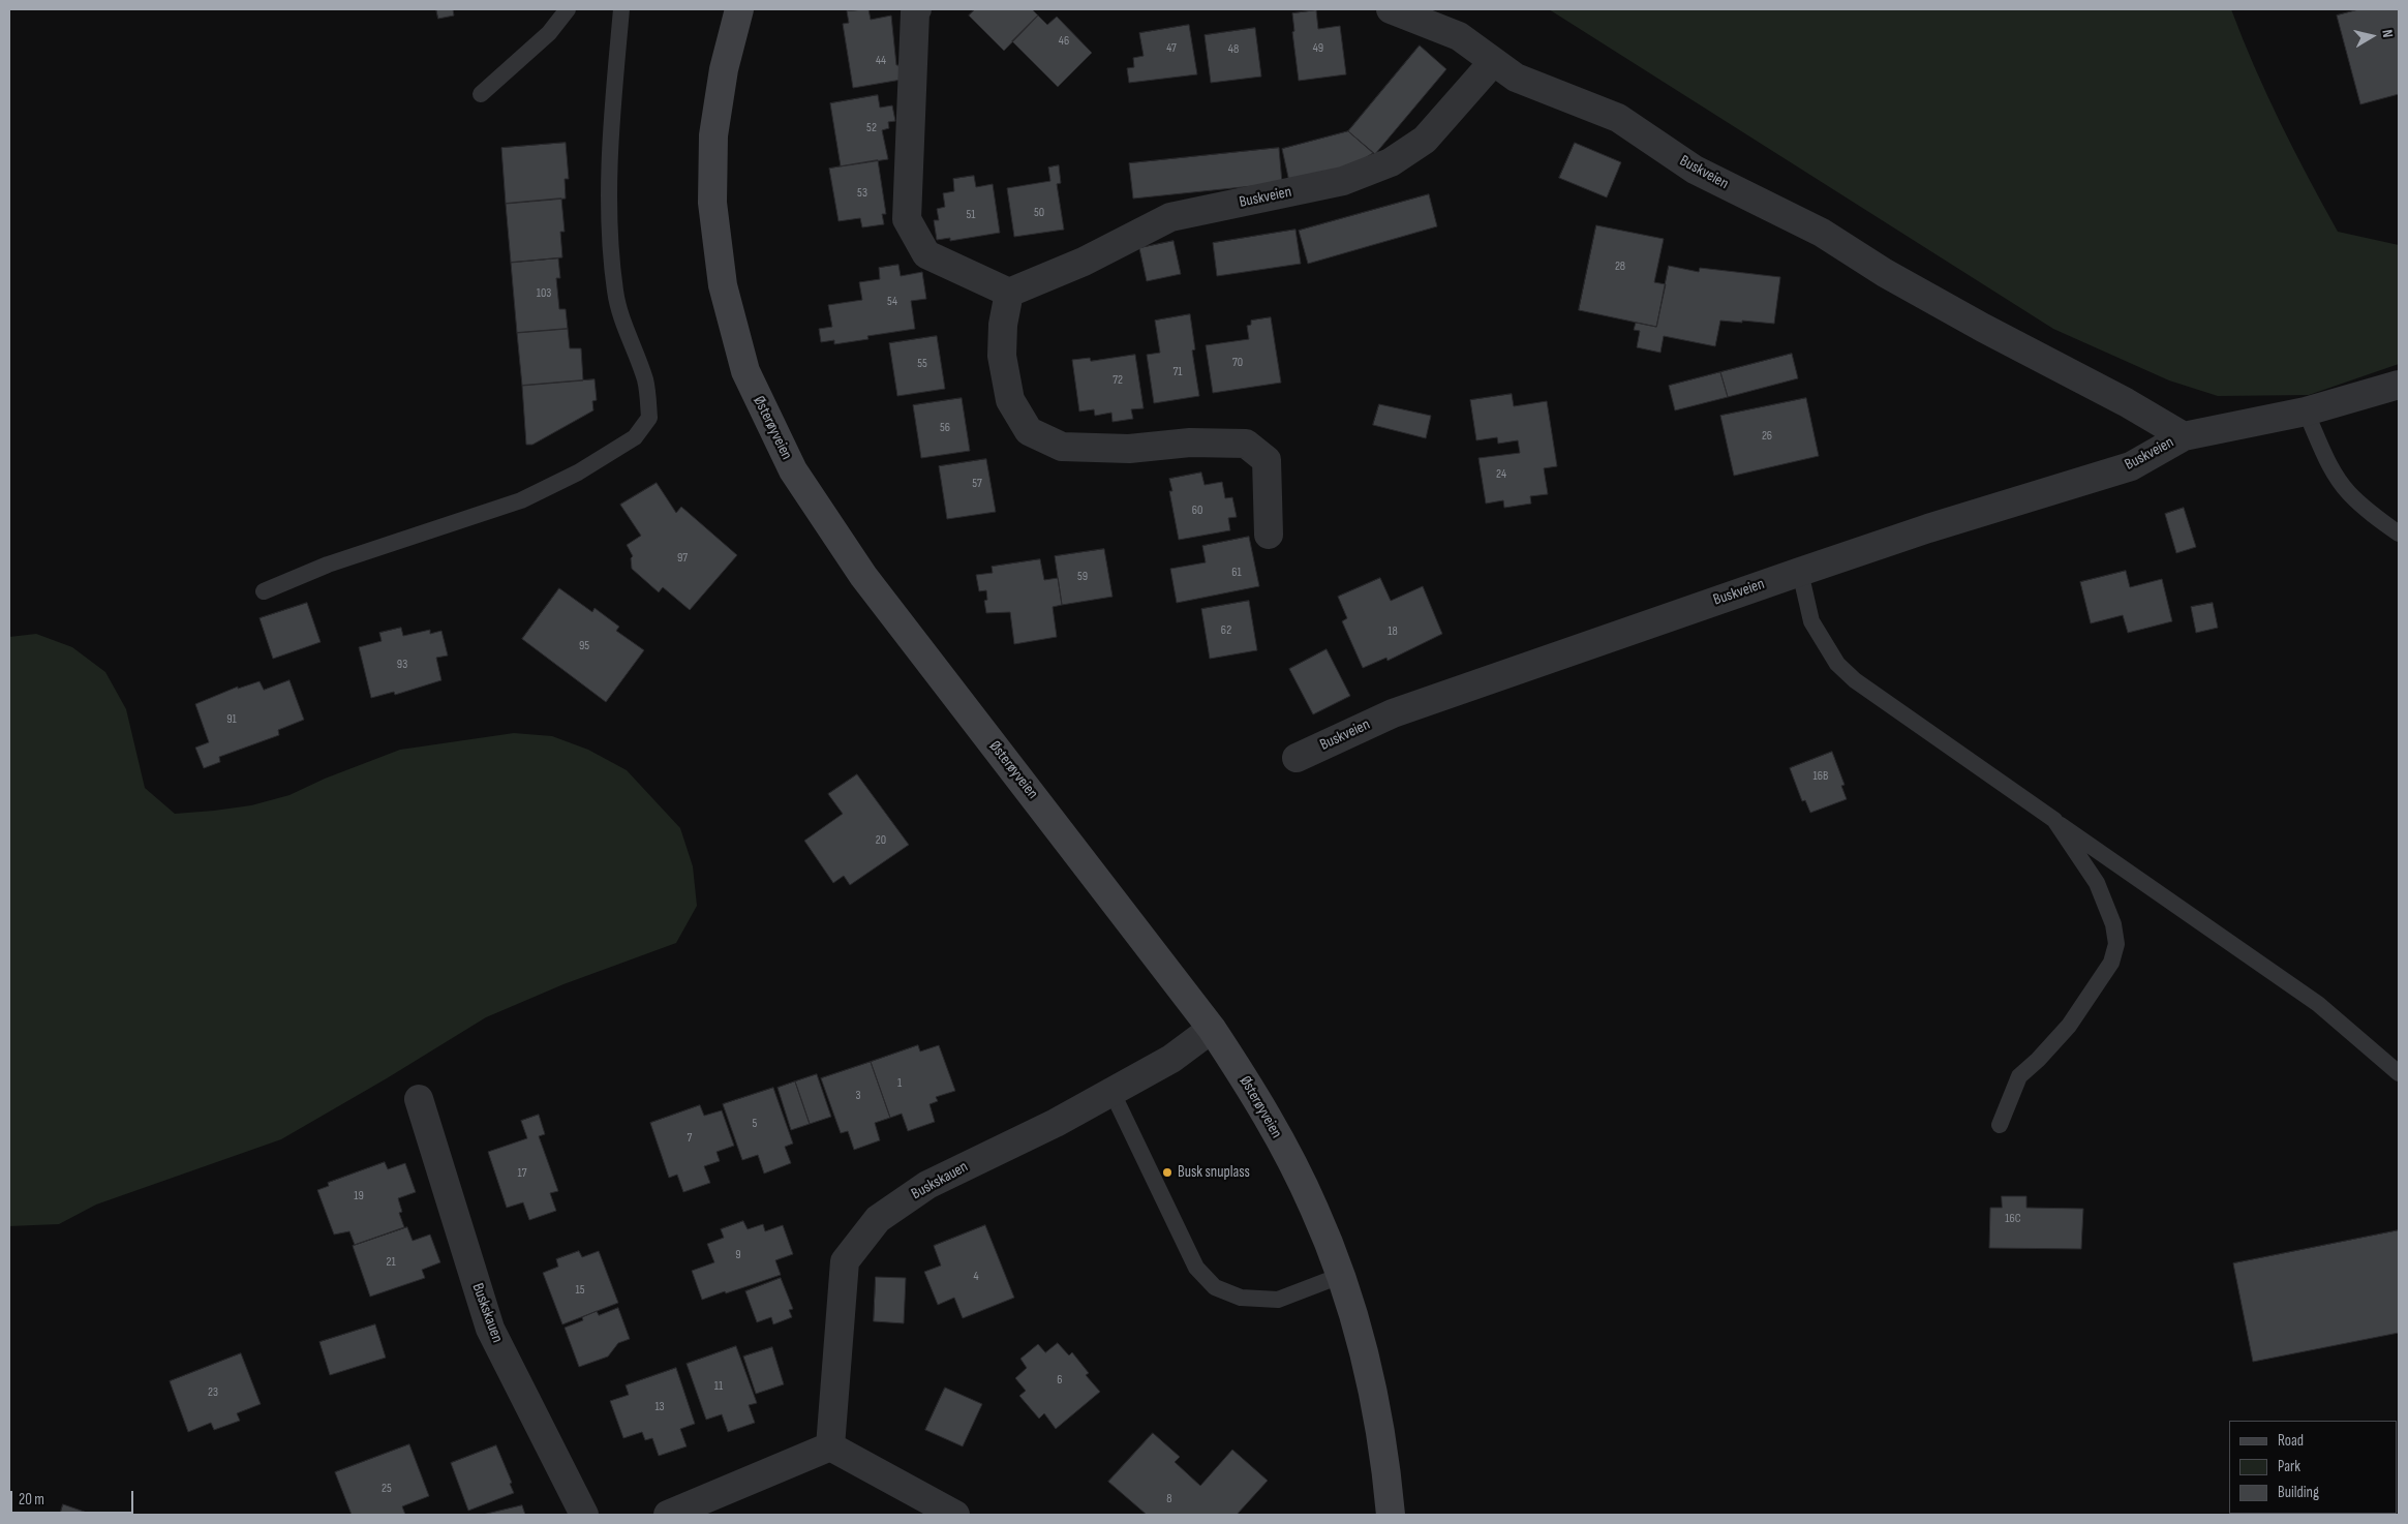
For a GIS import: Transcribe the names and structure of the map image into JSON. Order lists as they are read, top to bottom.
{
  "streets": {
    "main road": ["Østerøyveien"],
    "street": ["Buskveien", "Buskskauen"]
  },
  "crossings": [
    ["Østerøyveien", "Buskskauen"]
  ],
  "places": ["Busk snuplass"],
  "house_numbers": [
    "46",
    "47",
    "49",
    "48",
    "44",
    "52",
    "53",
    "50",
    "51",
    "28",
    "103",
    "54",
    "70",
    "55",
    "71",
    "72",
    "56",
    "26",
    "24",
    "57",
    "60",
    "97",
    "61",
    "59",
    "62",
    "18",
    "95",
    "93",
    "91",
    "16B",
    "20",
    "1",
    "3",
    "5",
    "7",
    "17",
    "19",
    "16C",
    "9",
    "21",
    "4",
    "15",
    "6",
    "11",
    "23",
    "13",
    "25",
    "8"
  ],
  "legend": ["Road", "Park", "Building"],
  "scale_bar": "20 m",
  "north": "right"
}
